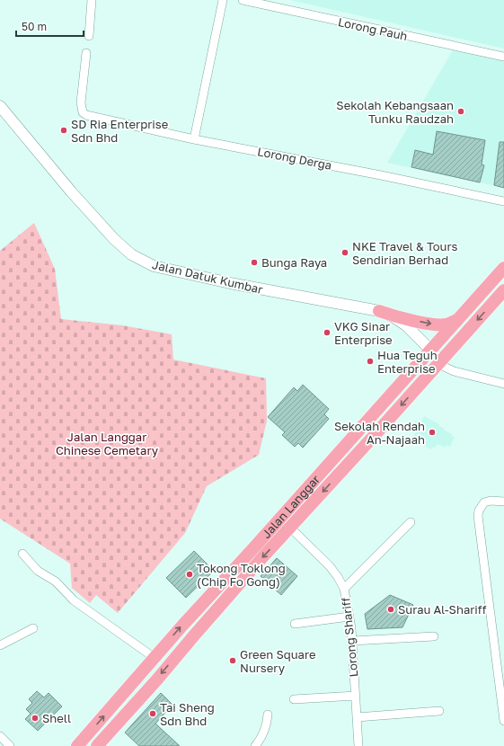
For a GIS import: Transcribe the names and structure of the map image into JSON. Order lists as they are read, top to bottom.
{
  "streets": {
    "main road": ["Jalan Datuk Kumbar", "Jalan Langgar"],
    "street": ["Lorong Pauh", "Lorong Derga", "Lorong Shariff"]
  },
  "crossings": [
    ["Jalan Datuk Kumbar", "Jalan Langgar"],
    ["Jalan Langgar", "Lorong Shariff"]
  ],
  "parks": ["Jalan Langgar Chinese Cemetary"],
  "places": [
    "Sekolah Kebangsaan Tunku Raudzah",
    "SD Ria Enterprise Sdn Bhd",
    "NKE Travel & Tours Sendirian Berhad",
    "Bunga Raya",
    "VKG Sinar Enterprise",
    "Hua Teguh Enterprise",
    "Sekolah Rendah An-Najaah",
    "Tokong Toklong (Chip Fo Gong)",
    "Surau Al-Shariff",
    "Green Square Nursery",
    "Tai Sheng Sdn Bhd",
    "Shell"
  ],
  "scale_bar": "50 m"
}
